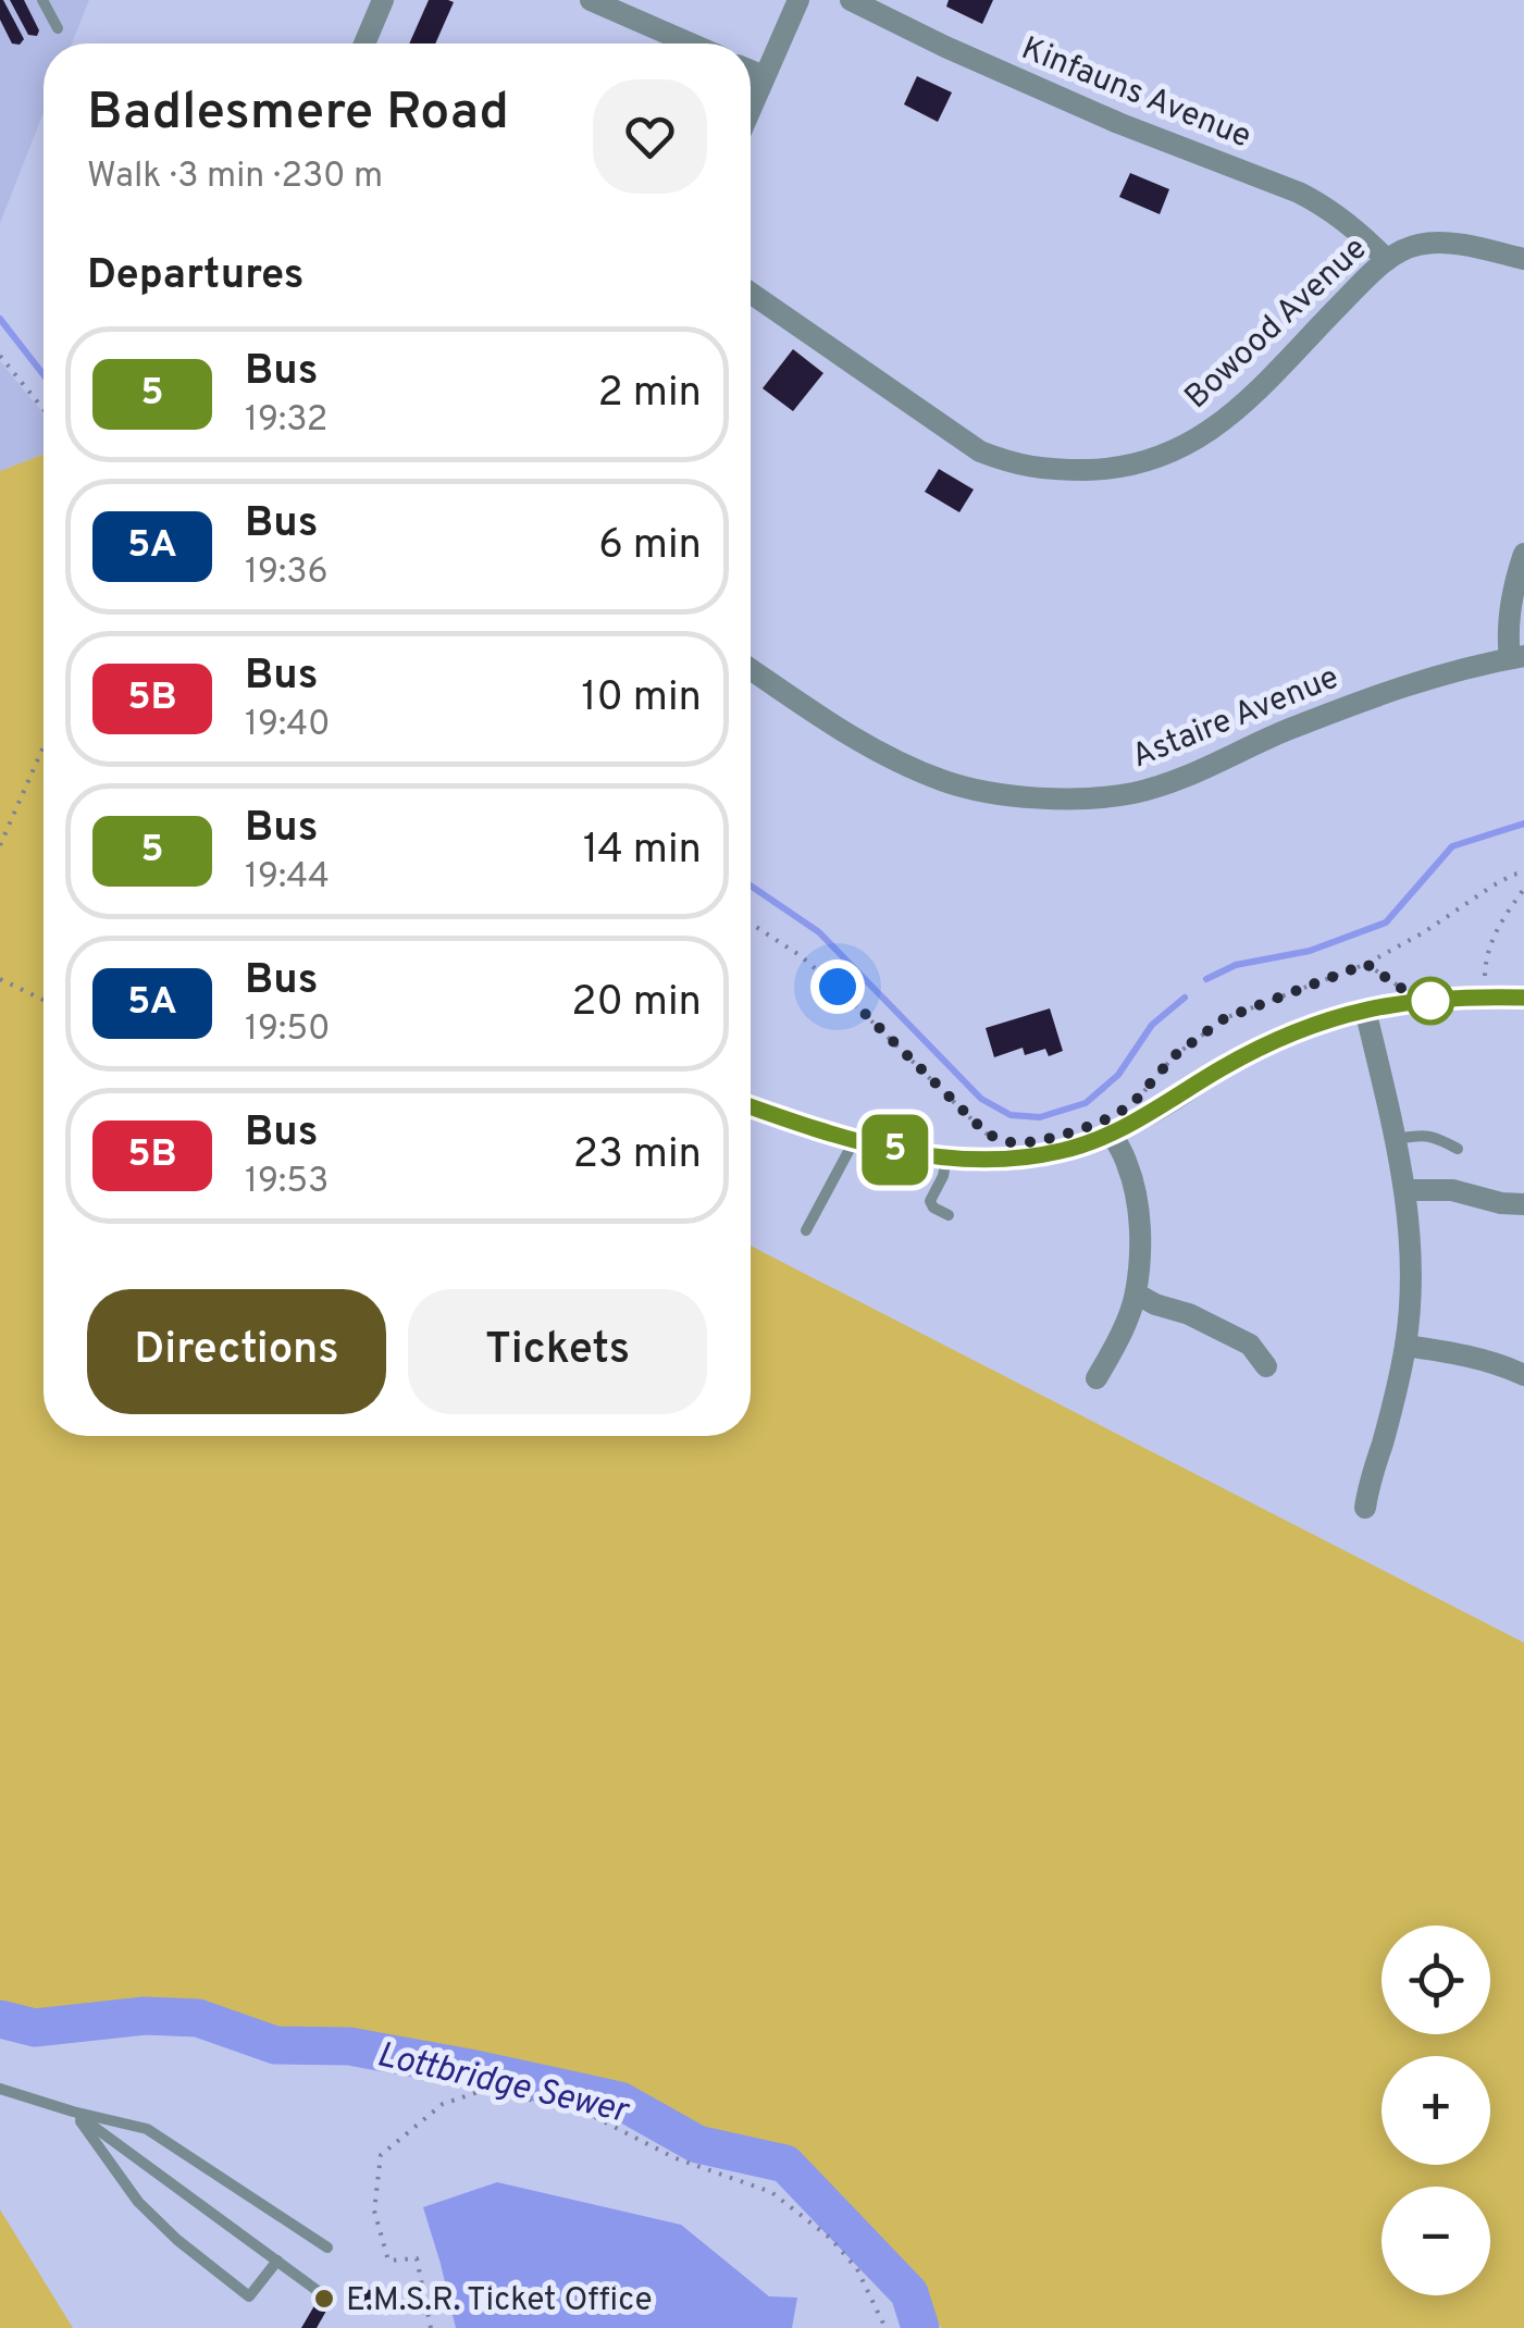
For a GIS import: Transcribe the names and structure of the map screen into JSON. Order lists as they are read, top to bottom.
{
  "streets": {
    "street": ["Kinfauns Avenue", "Bowood Avenue", "Astaire Avenue"]
  },
  "crossings": [
    ["Kinfauns Avenue", "Bowood Avenue"]
  ],
  "water": ["Lottbridge Sewer"],
  "places": ["E.M.S.R. Ticket Office"],
  "lines": ["bus line 5"],
  "page": {
    "on_map": "5",
    "heading": [
      ["Badlesmere Road", "Walk · 3 min · 230 m"],
      "Departures"
    ],
    "list": [
      {
        "mark": "5",
        "name": "Bus",
        "note": "19:32",
        "value": "2 min"
      },
      {
        "mark": "5A",
        "name": "Bus",
        "note": "19:36",
        "value": "6 min"
      },
      {
        "mark": "5B",
        "name": "Bus",
        "note": "19:40",
        "value": "10 min"
      },
      {
        "mark": "5",
        "name": "Bus",
        "note": "19:44",
        "value": "14 min"
      },
      {
        "mark": "5A",
        "name": "Bus",
        "note": "19:50",
        "value": "20 min"
      },
      {
        "mark": "5B",
        "name": "Bus",
        "note": "19:53",
        "value": "23 min"
      }
    ],
    "buttons": ["Directions", "Tickets"],
    "map_buttons": ["+", "−"]
  }
}
